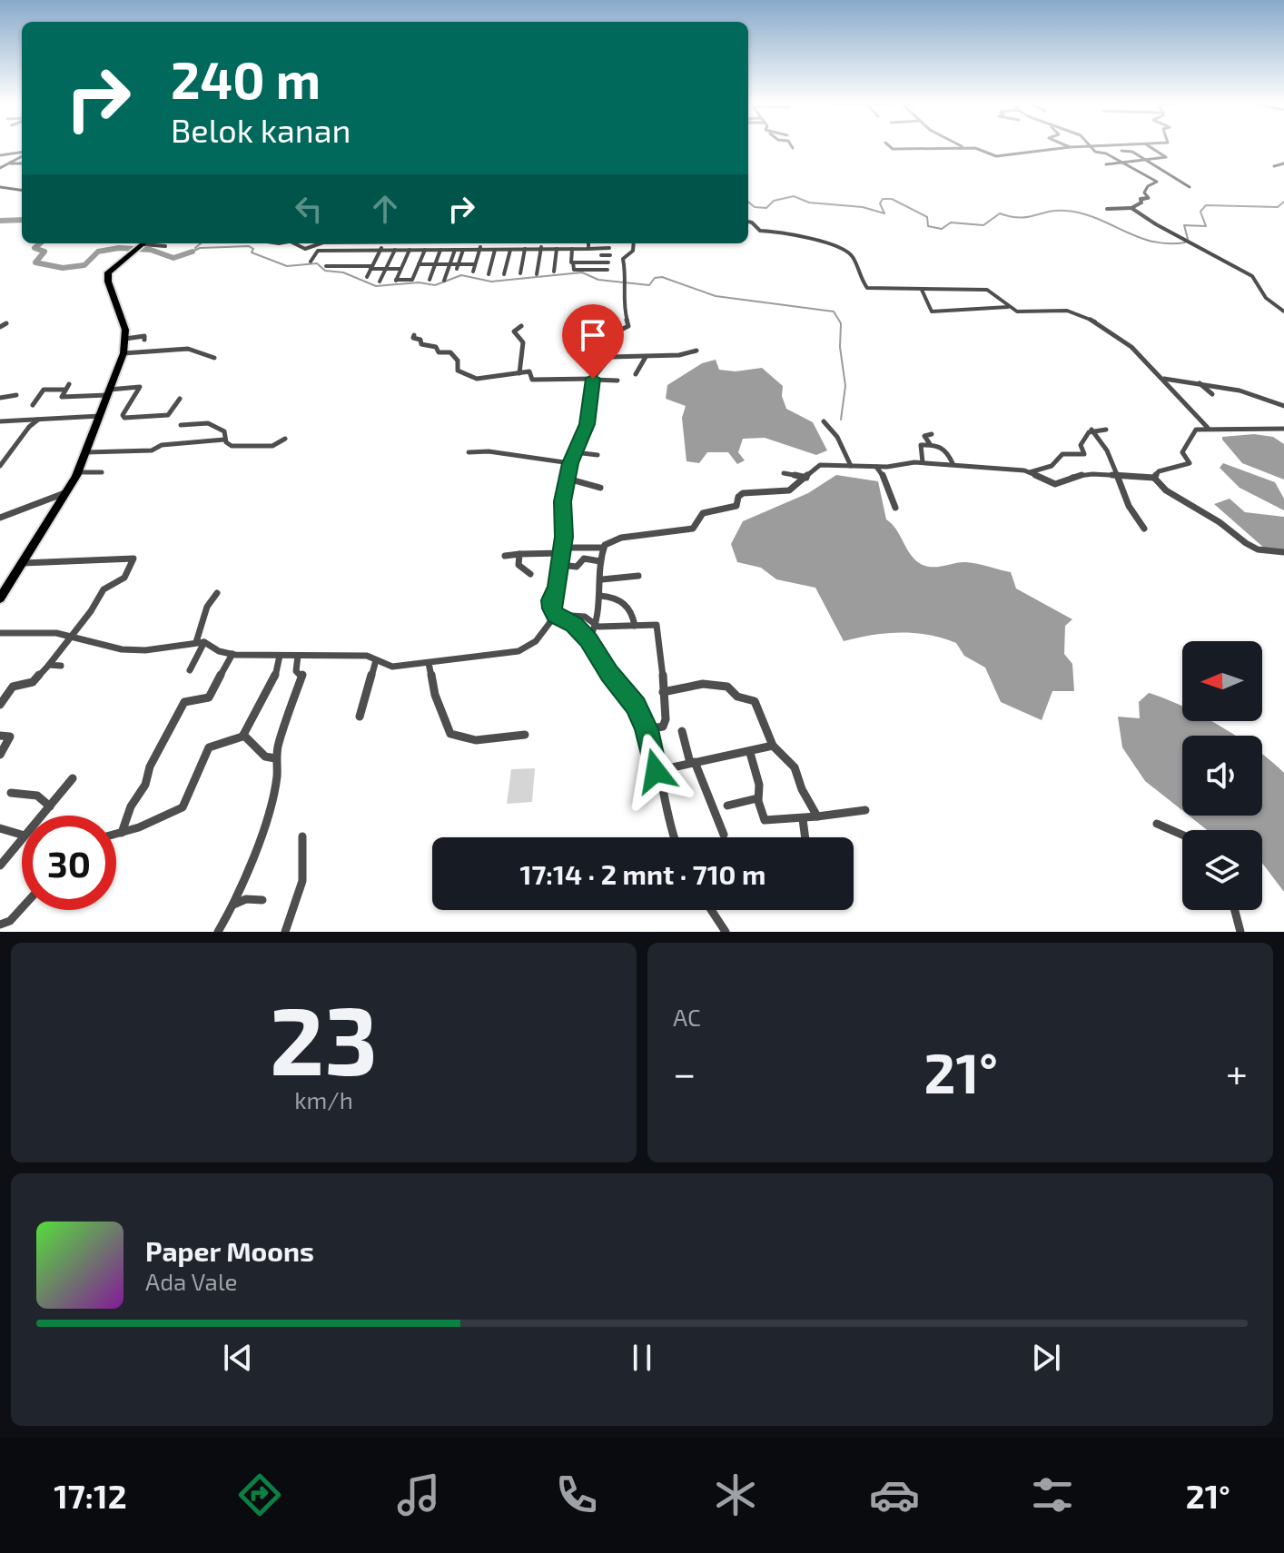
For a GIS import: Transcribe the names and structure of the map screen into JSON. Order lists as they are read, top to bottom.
{
  "north": "left",
  "page": {
    "turn": ["240 m", "Belok kanan"],
    "limit": "30",
    "trip": "17:14 · 2 mnt · 710 m",
    "tile": [
      ["23", "km/h"],
      "AC"
    ],
    "heat": ["−", "21°", "+"],
    "song": ["Paper Moons", "Ada Vale"],
    "tabs": ["17:12", "21°"]
  }
}
